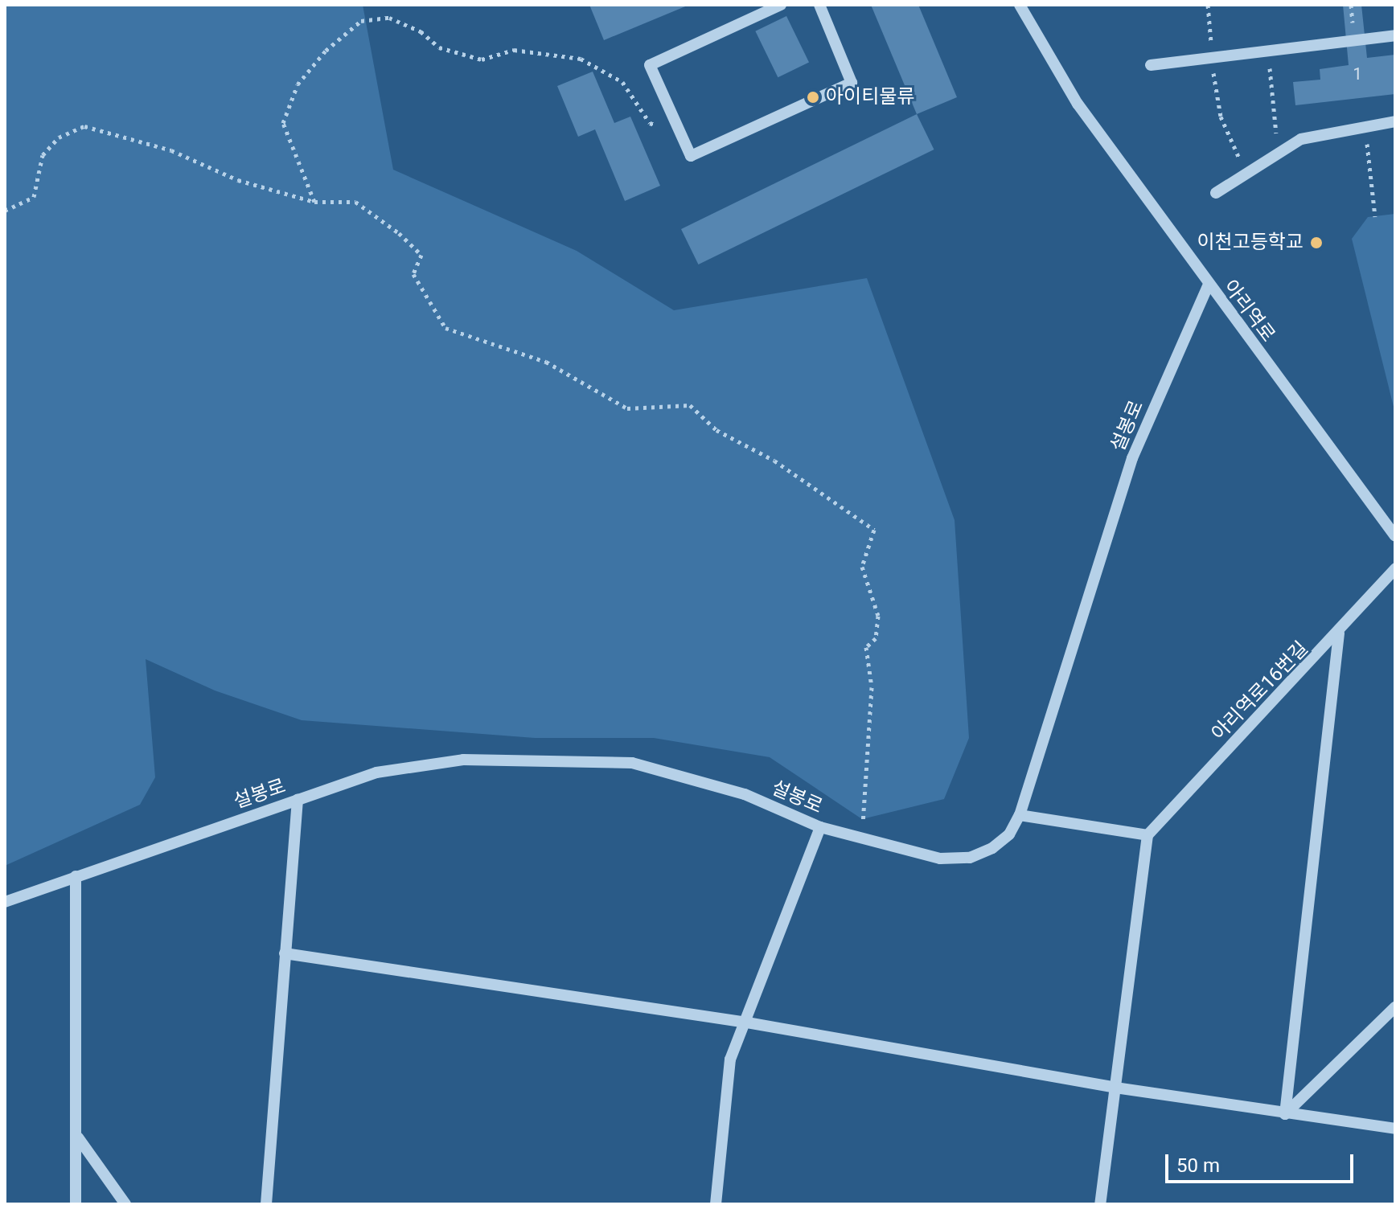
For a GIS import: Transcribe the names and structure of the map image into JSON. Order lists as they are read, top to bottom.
{
  "streets": {
    "street": ["아리역로", "설봉로", "아리역로16번길"]
  },
  "crossings": [
    ["아리역로", "설봉로"]
  ],
  "places": ["아이티물류", "이천고등학교"],
  "house_numbers": ["1"],
  "scale_bar": "50 m"
}
